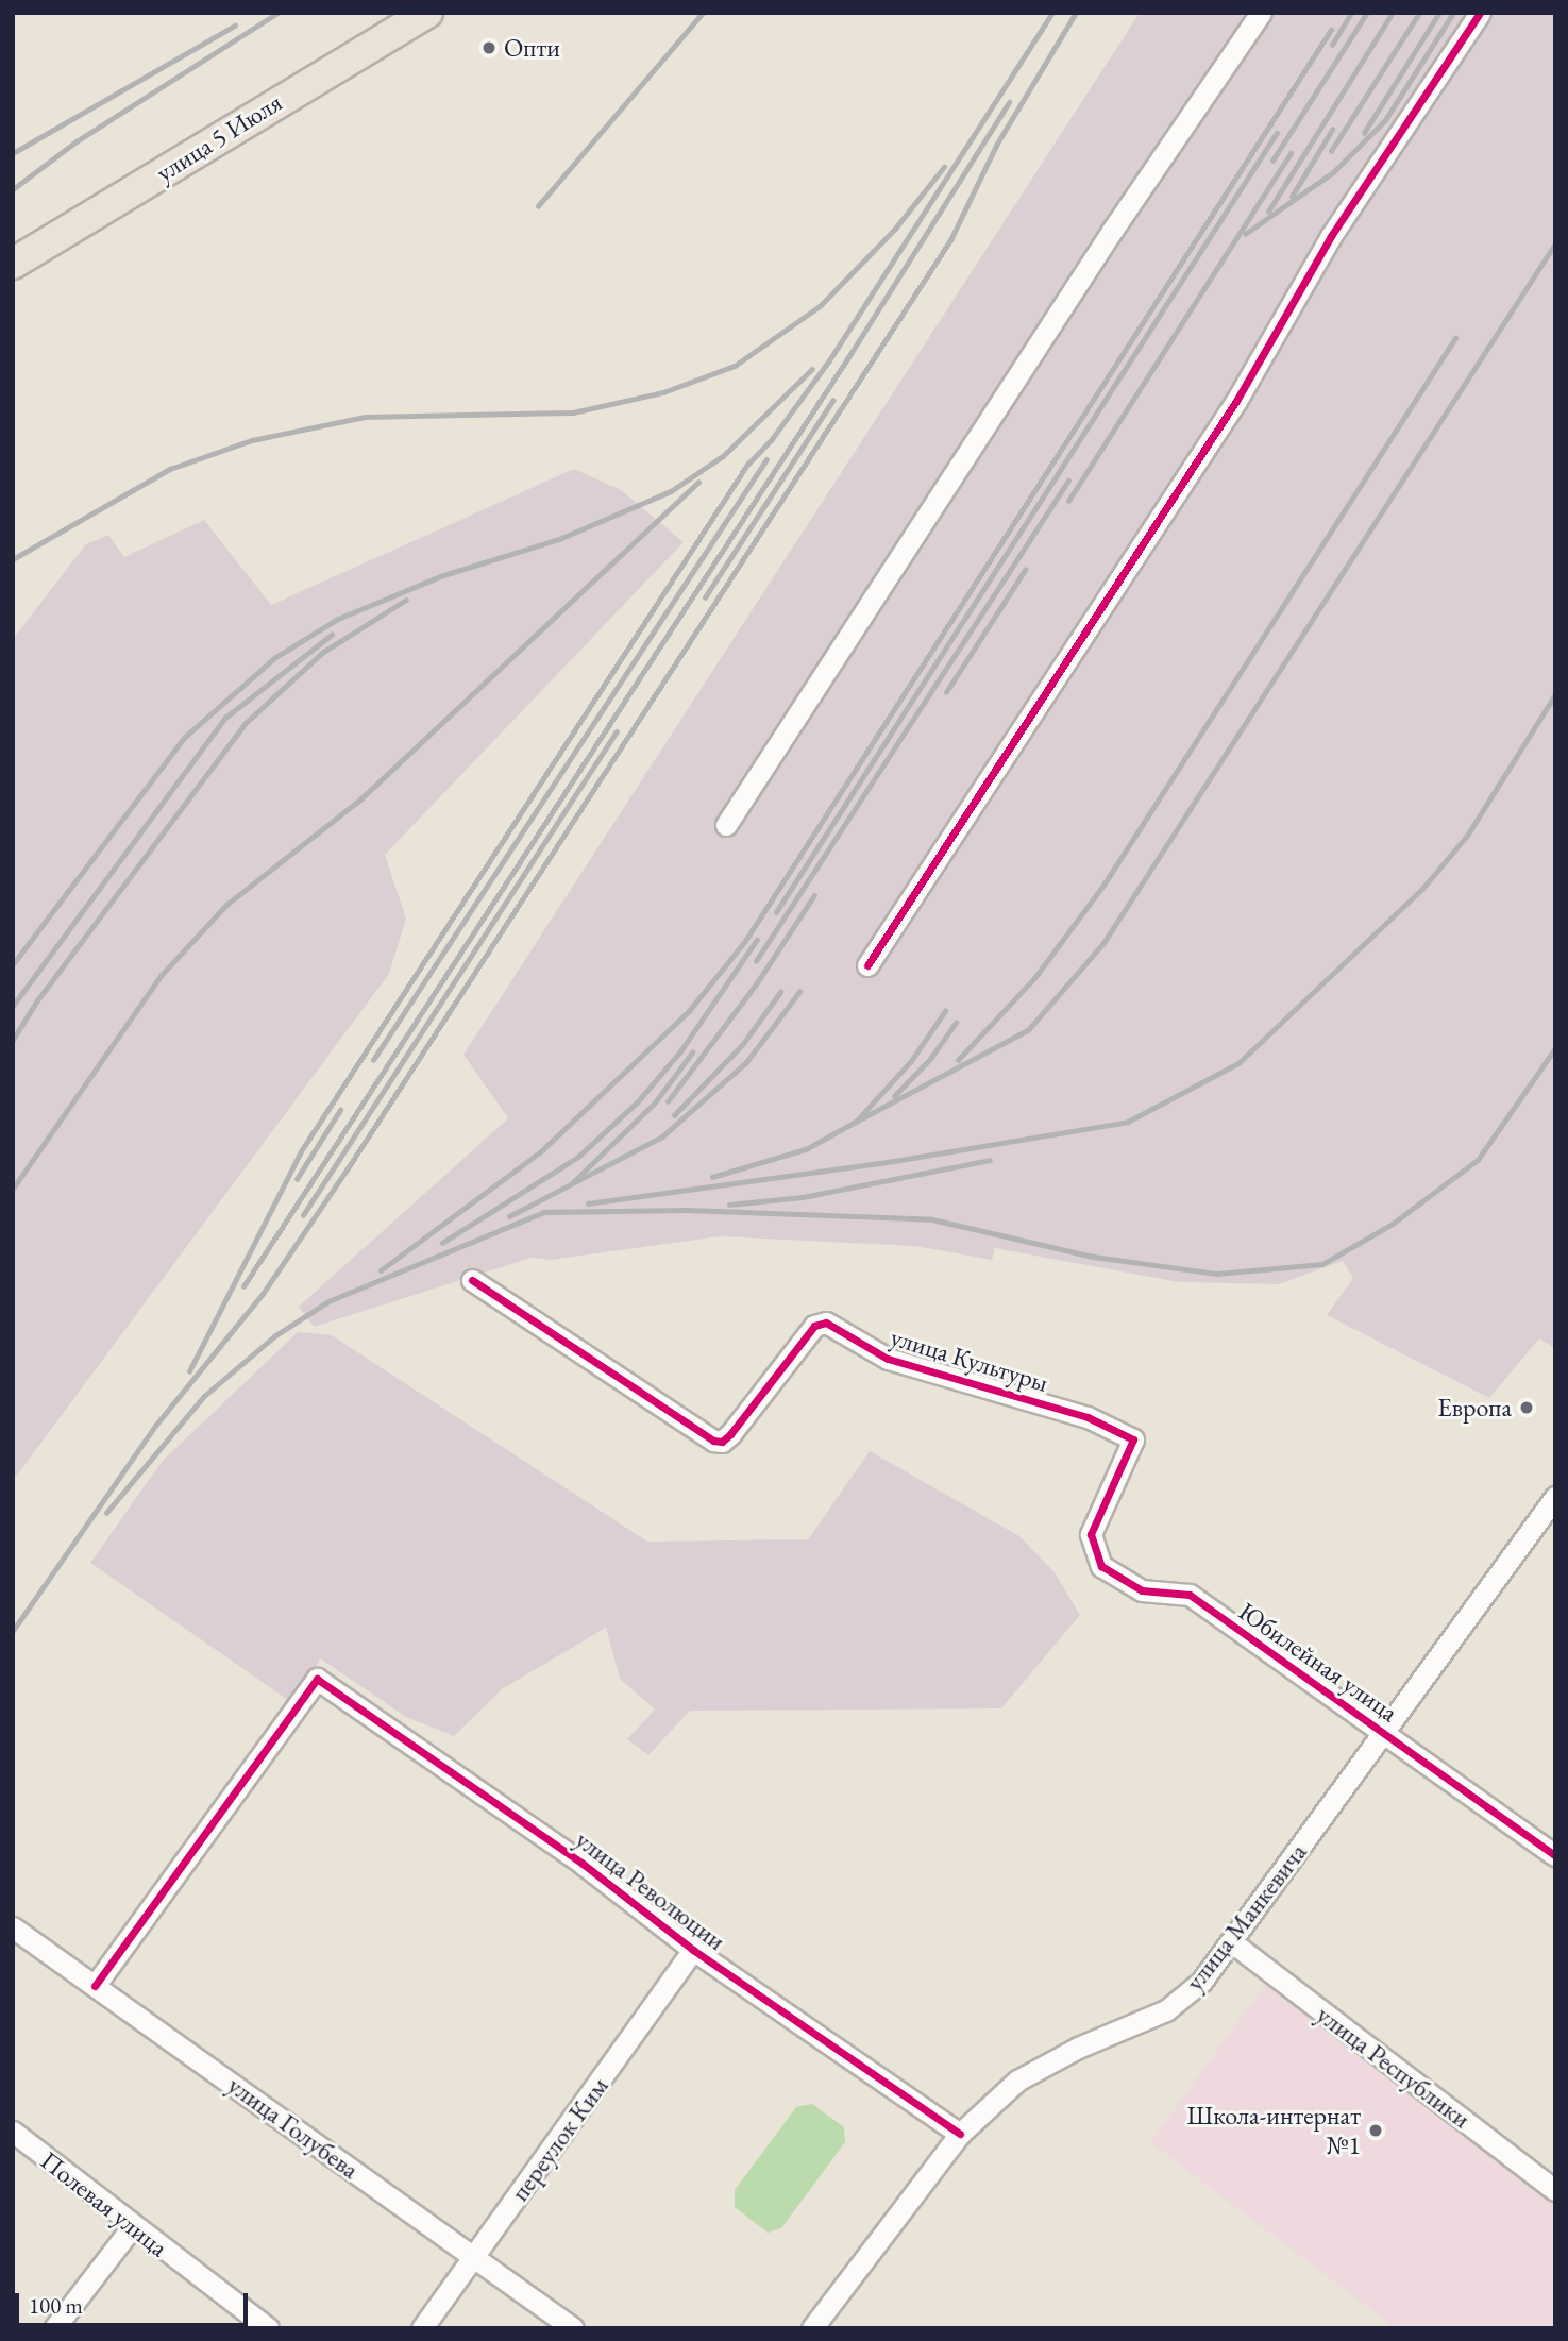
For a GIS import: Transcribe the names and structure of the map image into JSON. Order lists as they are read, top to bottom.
{
  "streets": {
    "highway": ["улица 5 Июля"],
    "street": [
      "улица Культуры",
      "Юбилейная улица",
      "улица Революции",
      "улица Манкевича",
      "улица Республики",
      "улица Голубева",
      "переулок Ким",
      "Полевая улица"
    ]
  },
  "crossings": [
    ["улица Культуры", "Юбилейная улица"],
    ["Юбилейная улица", "улица Манкевича"],
    ["улица Революции", "улица Манкевича"],
    ["улица Революции", "улица Голубева"],
    ["улица Революции", "переулок Ким"],
    ["улица Манкевича", "улица Республики"],
    ["улица Голубева", "переулок Ким"]
  ],
  "places": ["Опти", "Европа", "Школа-интернат №1"],
  "scale_bar": "100 m"
}
